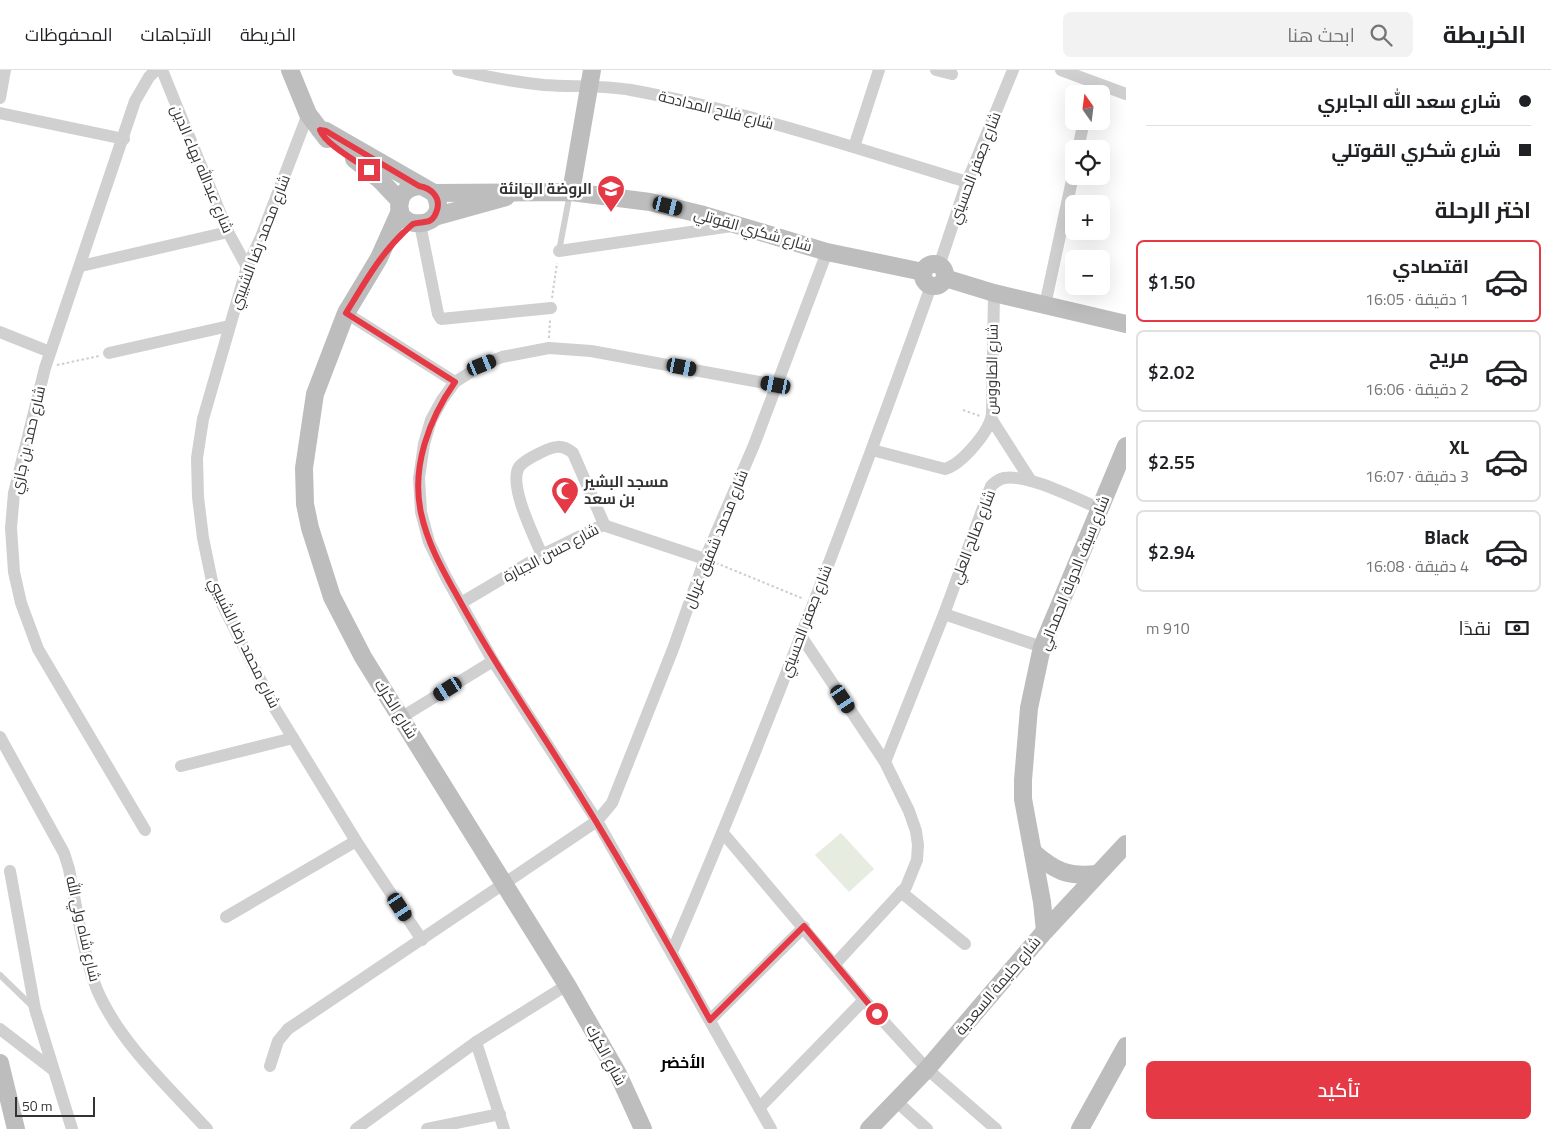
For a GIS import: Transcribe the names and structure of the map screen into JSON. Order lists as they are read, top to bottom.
{
  "streets": {
    "street": [
      "شارع فلاح المدادحة",
      "شارع جعفر الحسيني",
      "شارع عبدالله بهاء الدين",
      "شارع شكري القوتلي",
      "شارع محمد رضا الشبيبي",
      "شارع الطاووس",
      "شارع حمد بن جازي",
      "شارع صالح العلي",
      "شارع محمد شفيق غربال",
      "شارع حسن الجبارة",
      "شارع سيف الدولة الحمداني",
      "شارع الكرك",
      "شارع شاه ولي الله",
      "شارع حليمة السعدية"
    ]
  },
  "crossings": [
    ["شارع فلاح المدادحة", "شارع جعفر الحسيني"],
    ["شارع جعفر الحسيني", "شارع شكري القوتلي"],
    ["شارع جعفر الحسيني", "شارع الطاووس"],
    ["شارع عبدالله بهاء الدين", "شارع محمد رضا الشبيبي"],
    ["شارع شكري القوتلي", "شارع الطاووس"],
    ["شارع شكري القوتلي", "شارع محمد شفيق غربال"],
    ["شارع شكري القوتلي", "شارع الكرك"],
    ["شارع صالح العلي", "شارع سيف الدولة الحمداني"],
    ["شارع محمد شفيق غربال", "شارع حسن الجبارة"],
    ["شارع محمد شفيق غربال", "شارع الكرك"],
    ["شارع سيف الدولة الحمداني", "شارع حليمة السعدية"]
  ],
  "districts": ["الأخضر"],
  "places": {
    "school or university": ["الروضة الهانئة"],
    "mosque": ["مسجد البشير بن سعد"]
  },
  "scale_bar": "50 m",
  "north": "top",
  "page": {
    "header": "الخريطة",
    "search": "ابحث هنا",
    "nav": ["الخريطة", "الاتجاهات", "المحفوظات"],
    "banner": ["شارع سعد الله الجابري", "شارع شكري القوتلي"],
    "map_buttons": ["+", "−"],
    "heading": "اختر الرحلة",
    "list": [
      {
        "name": "اقتصادي",
        "note": "1 دقيقة · 16:05",
        "value": "$1.50"
      },
      {
        "name": "مريح",
        "note": "2 دقيقة · 16:06",
        "value": "$2.02"
      },
      {
        "name": "XL",
        "note": "3 دقيقة · 16:07",
        "value": "$2.55"
      },
      {
        "name": "Black",
        "note": "4 دقيقة · 16:08",
        "value": "$2.94"
      }
    ],
    "pay": ["نقدًا", "910 m"],
    "buttons": "تأكيد",
    "scale": "50 m"
  }
}
